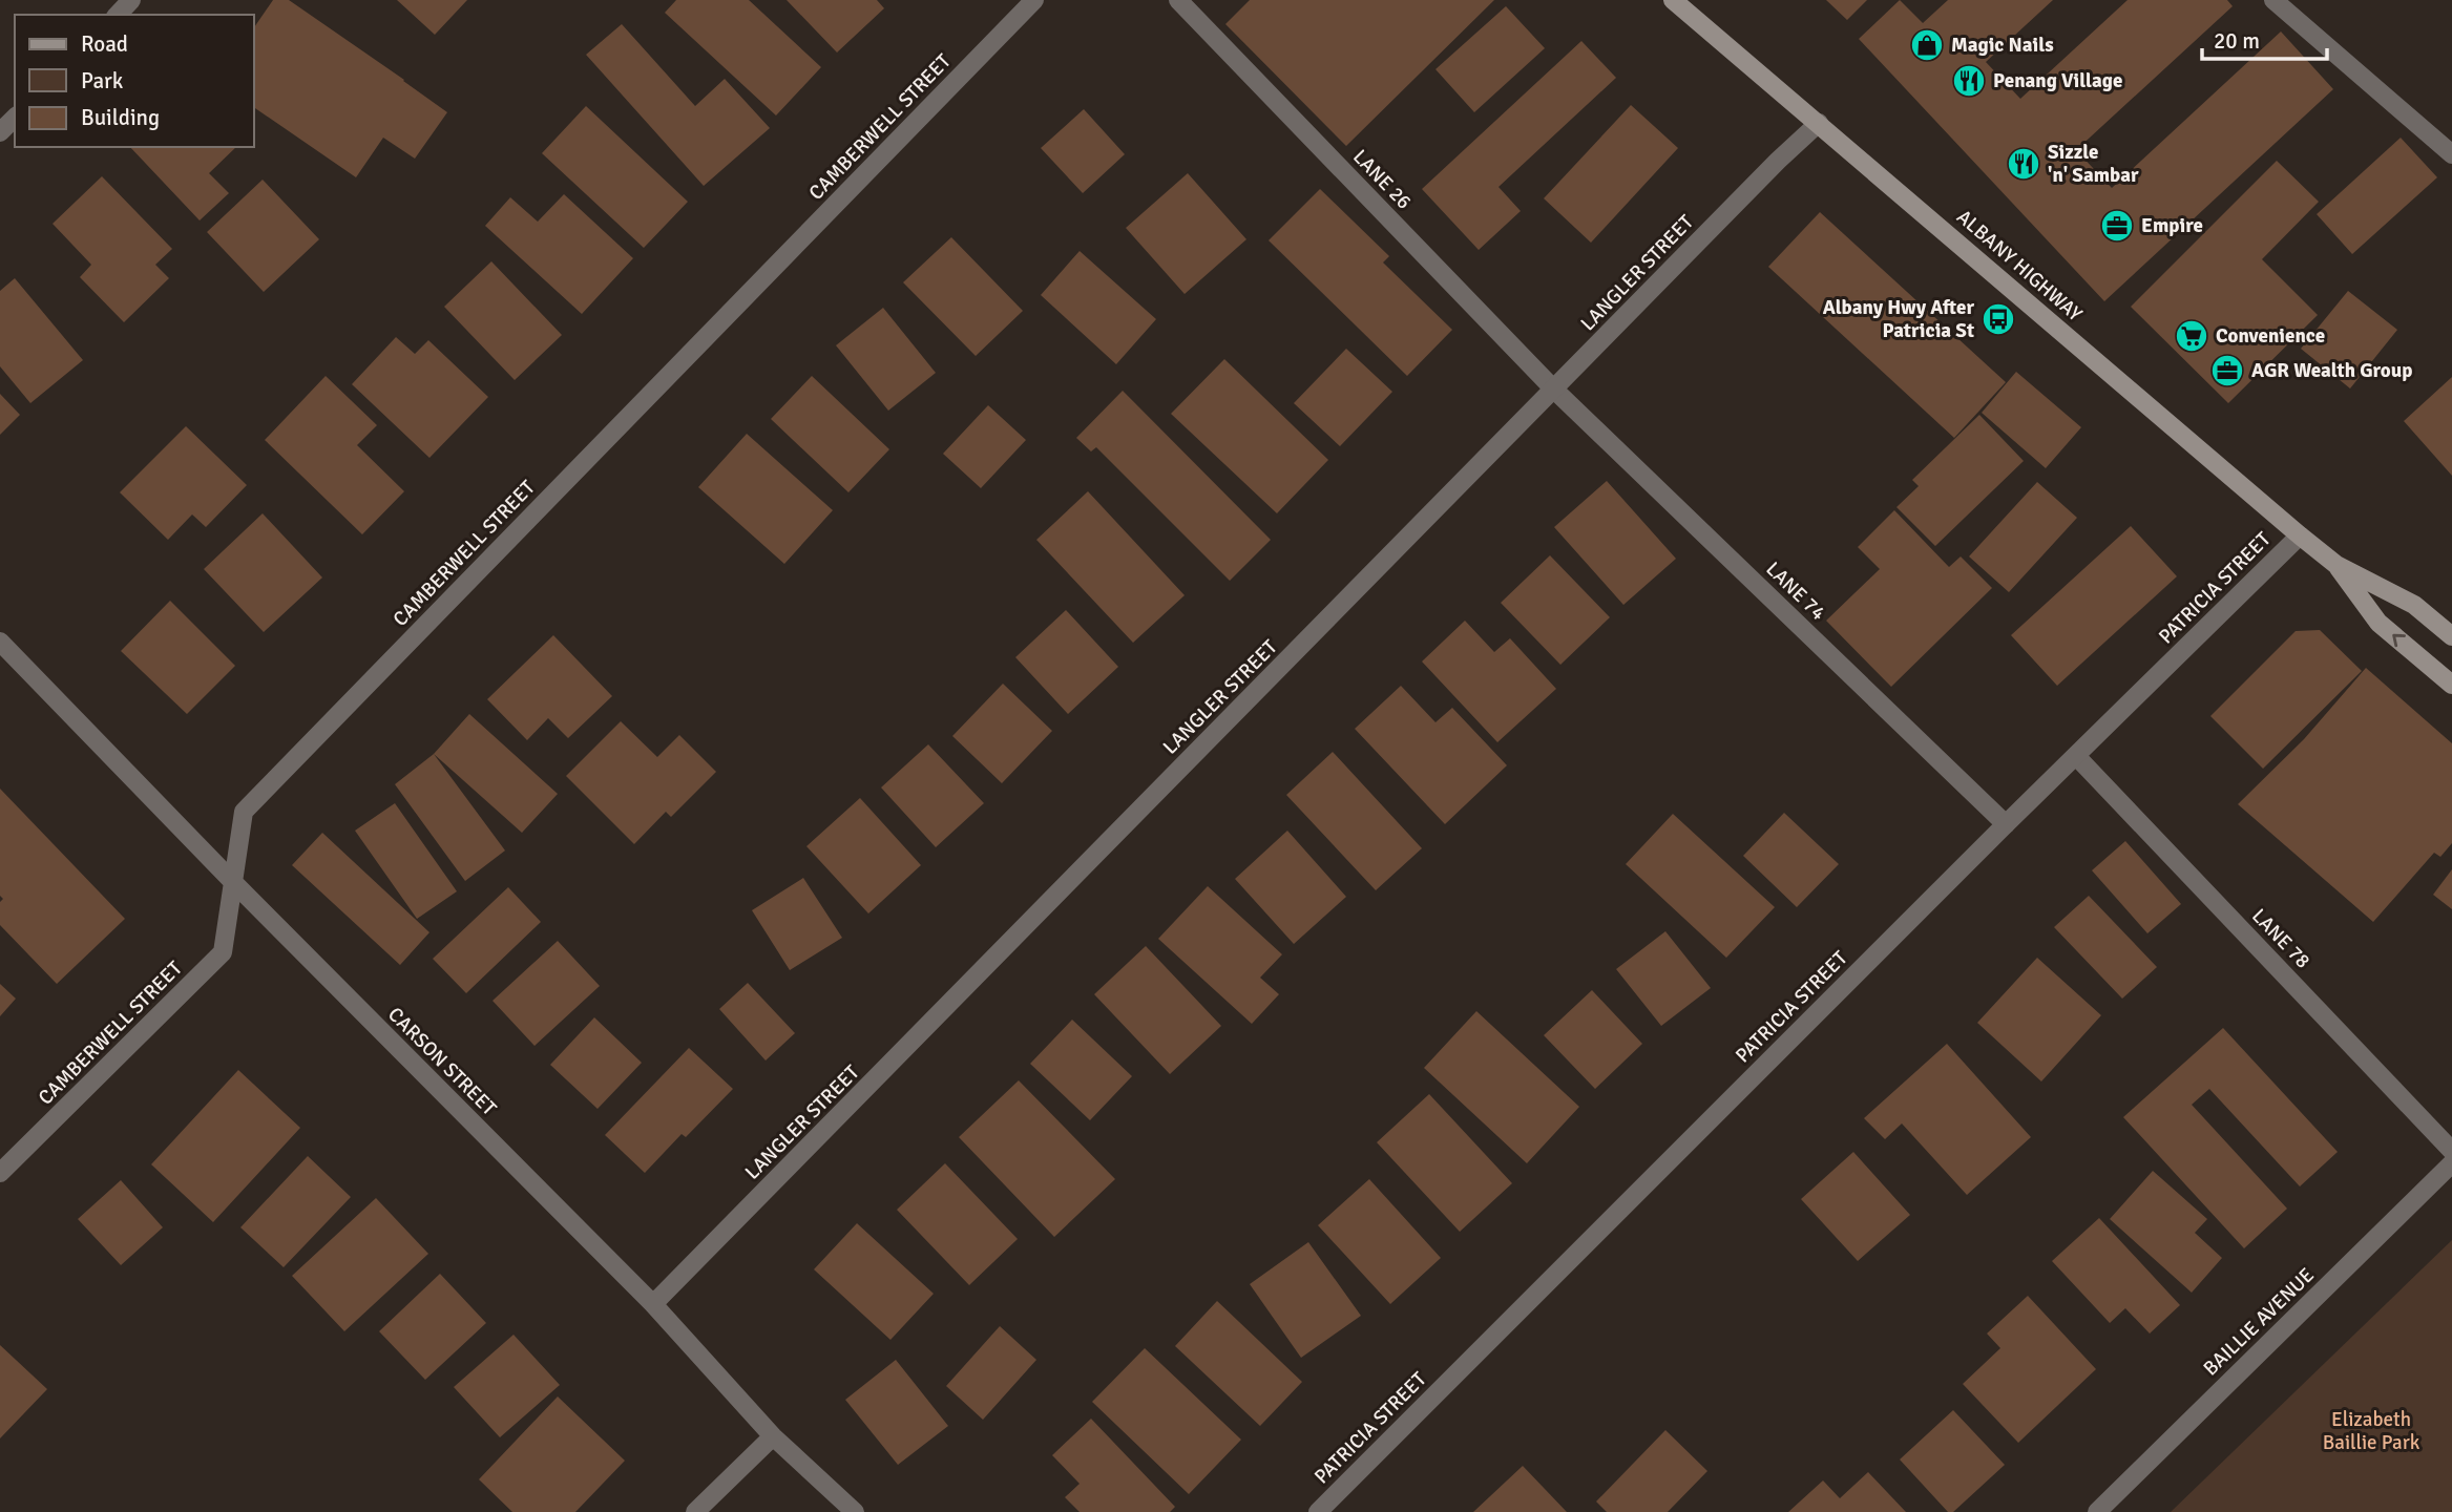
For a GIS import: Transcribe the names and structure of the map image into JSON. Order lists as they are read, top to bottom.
{
  "streets": {
    "main road": ["ALBANY HIGHWAY"],
    "street": [
      "CAMBERWELL STREET",
      "LANE 26",
      "LANGLER STREET",
      "PATRICIA STREET",
      "LANE 74",
      "LANE 78",
      "CARSON STREET",
      "BAILLIE AVENUE"
    ]
  },
  "crossings": [
    ["CAMBERWELL STREET", "CARSON STREET"],
    ["LANE 26", "LANGLER STREET"],
    ["LANE 26", "LANE 74"],
    ["ALBANY HIGHWAY", "LANGLER STREET"],
    ["ALBANY HIGHWAY", "PATRICIA STREET"],
    ["LANGLER STREET", "LANE 74"],
    ["LANGLER STREET", "CARSON STREET"],
    ["PATRICIA STREET", "LANE 74"],
    ["PATRICIA STREET", "LANE 78"]
  ],
  "parks": ["Elizabeth Baillie Park"],
  "places": {
    "shop": ["Magic Nails"],
    "restaurant": ["Penang Village", "Sizzle 'n' Sambar"],
    "office": ["Empire", "AGR Wealth Group"],
    "bus stop": ["Albany Hwy After Patricia St"],
    "supermarket": ["Convenience"]
  },
  "legend": ["Road", "Park", "Building"],
  "scale_bar": "20 m"
}
